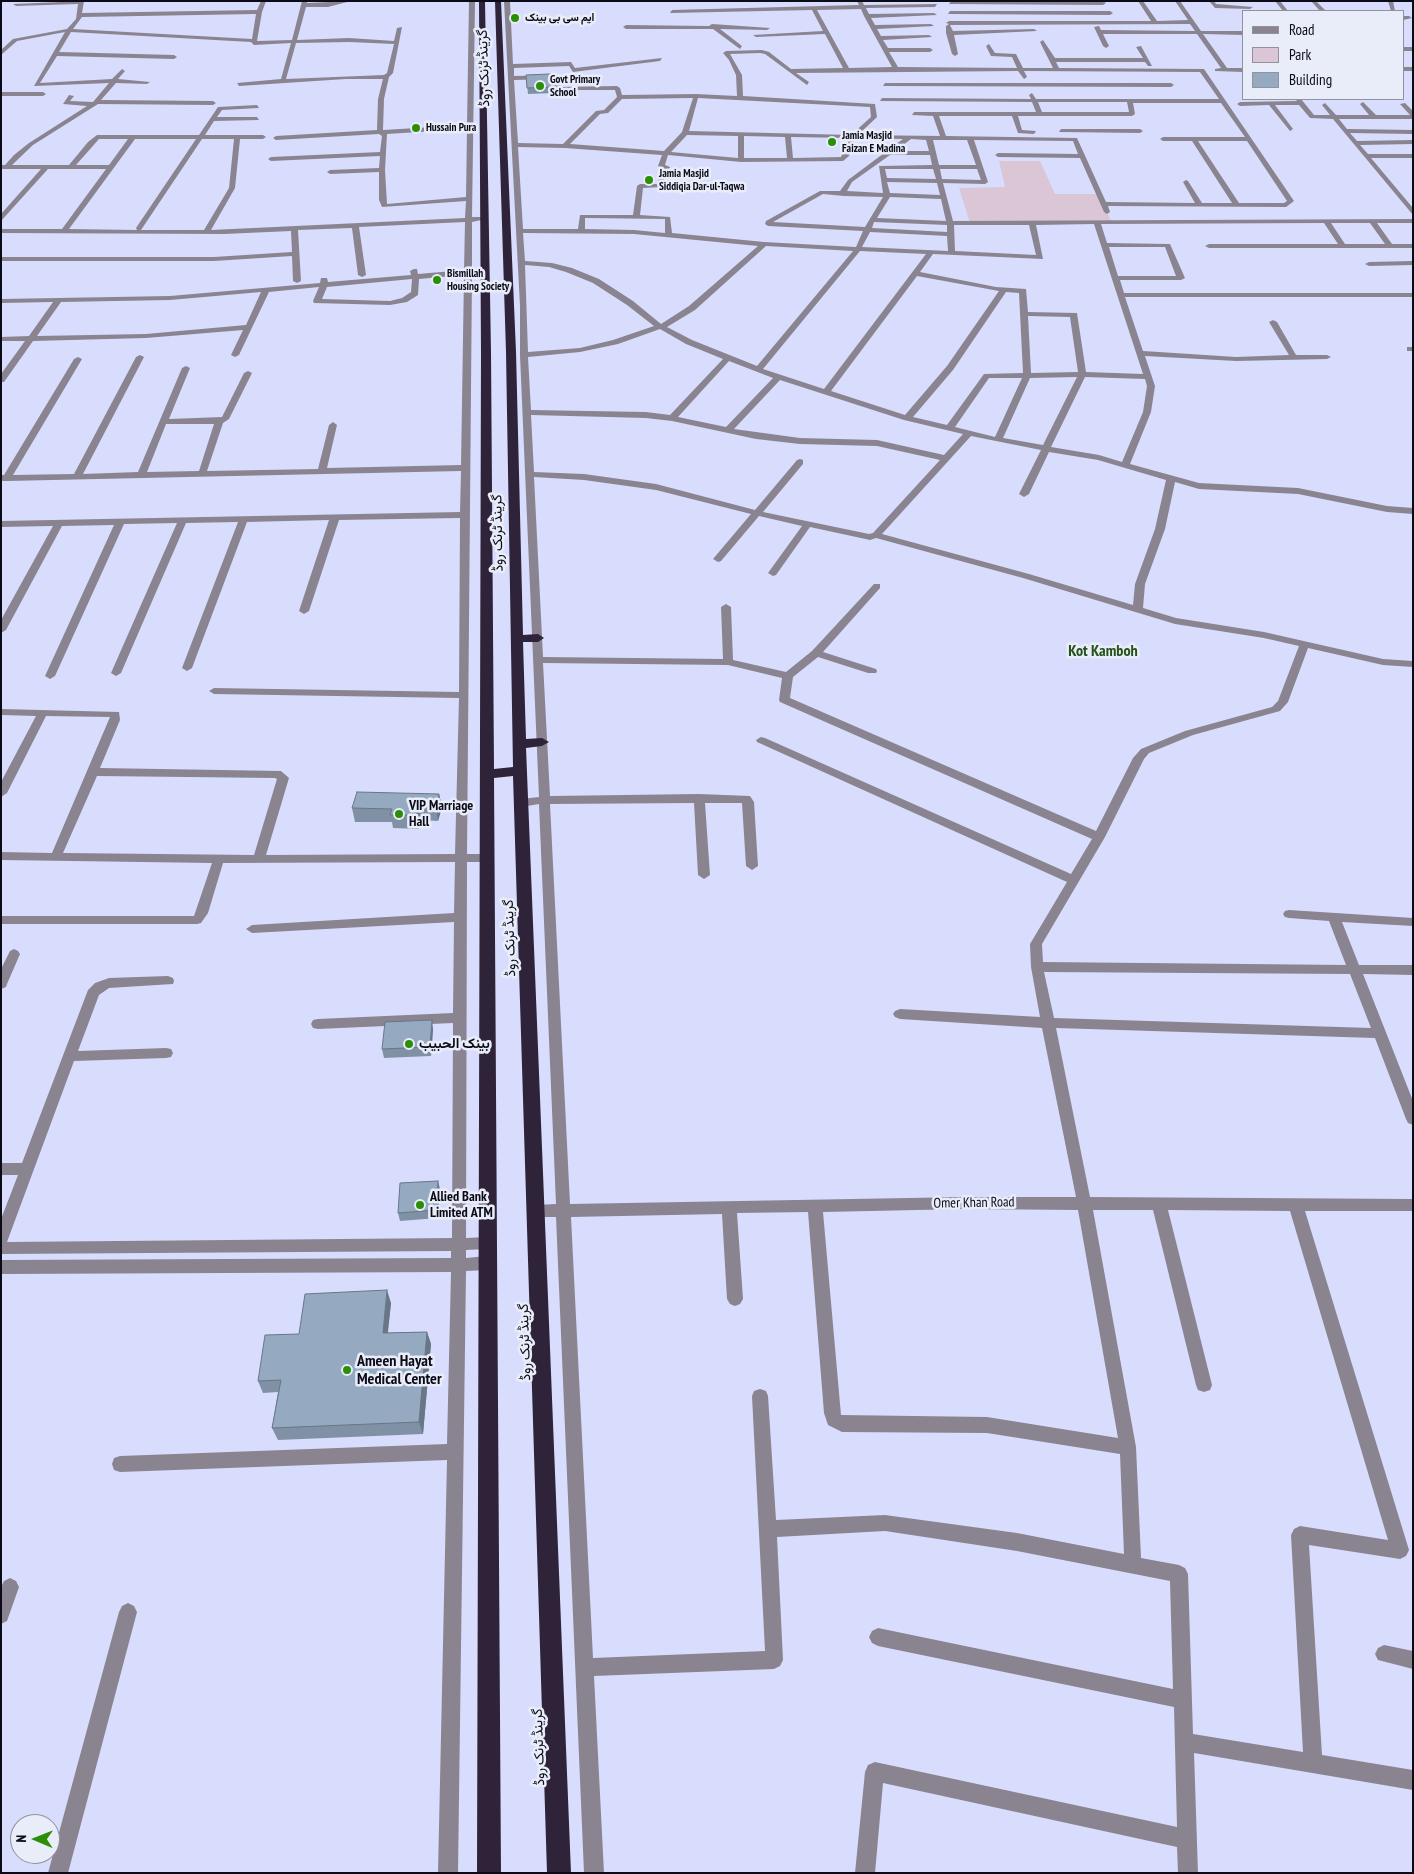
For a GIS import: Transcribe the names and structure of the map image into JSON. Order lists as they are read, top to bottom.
{
  "streets": {
    "highway": ["گرینڈ ٹرنک روڈ"],
    "street": ["Omer Khan Road"]
  },
  "crossings": [
    ["گرینڈ ٹرنک روڈ", "Omer Khan Road"]
  ],
  "districts": ["Kot Kamboh"],
  "places": [
    "ایم سی بی بینک",
    "Govt Primary School",
    "Hussain Pura",
    "Jamia Masjid Faizan E Madina",
    "Jamia Masjid Siddiqia Dar-ul-Taqwa",
    "Bismillah Housing Society",
    "VIP Marriage Hall",
    "بينک الحبيب",
    "Allied Bank Limited ATM",
    "Ameen Hayat Medical Center"
  ],
  "legend": ["Road", "Park", "Building"],
  "north": "left"
}
